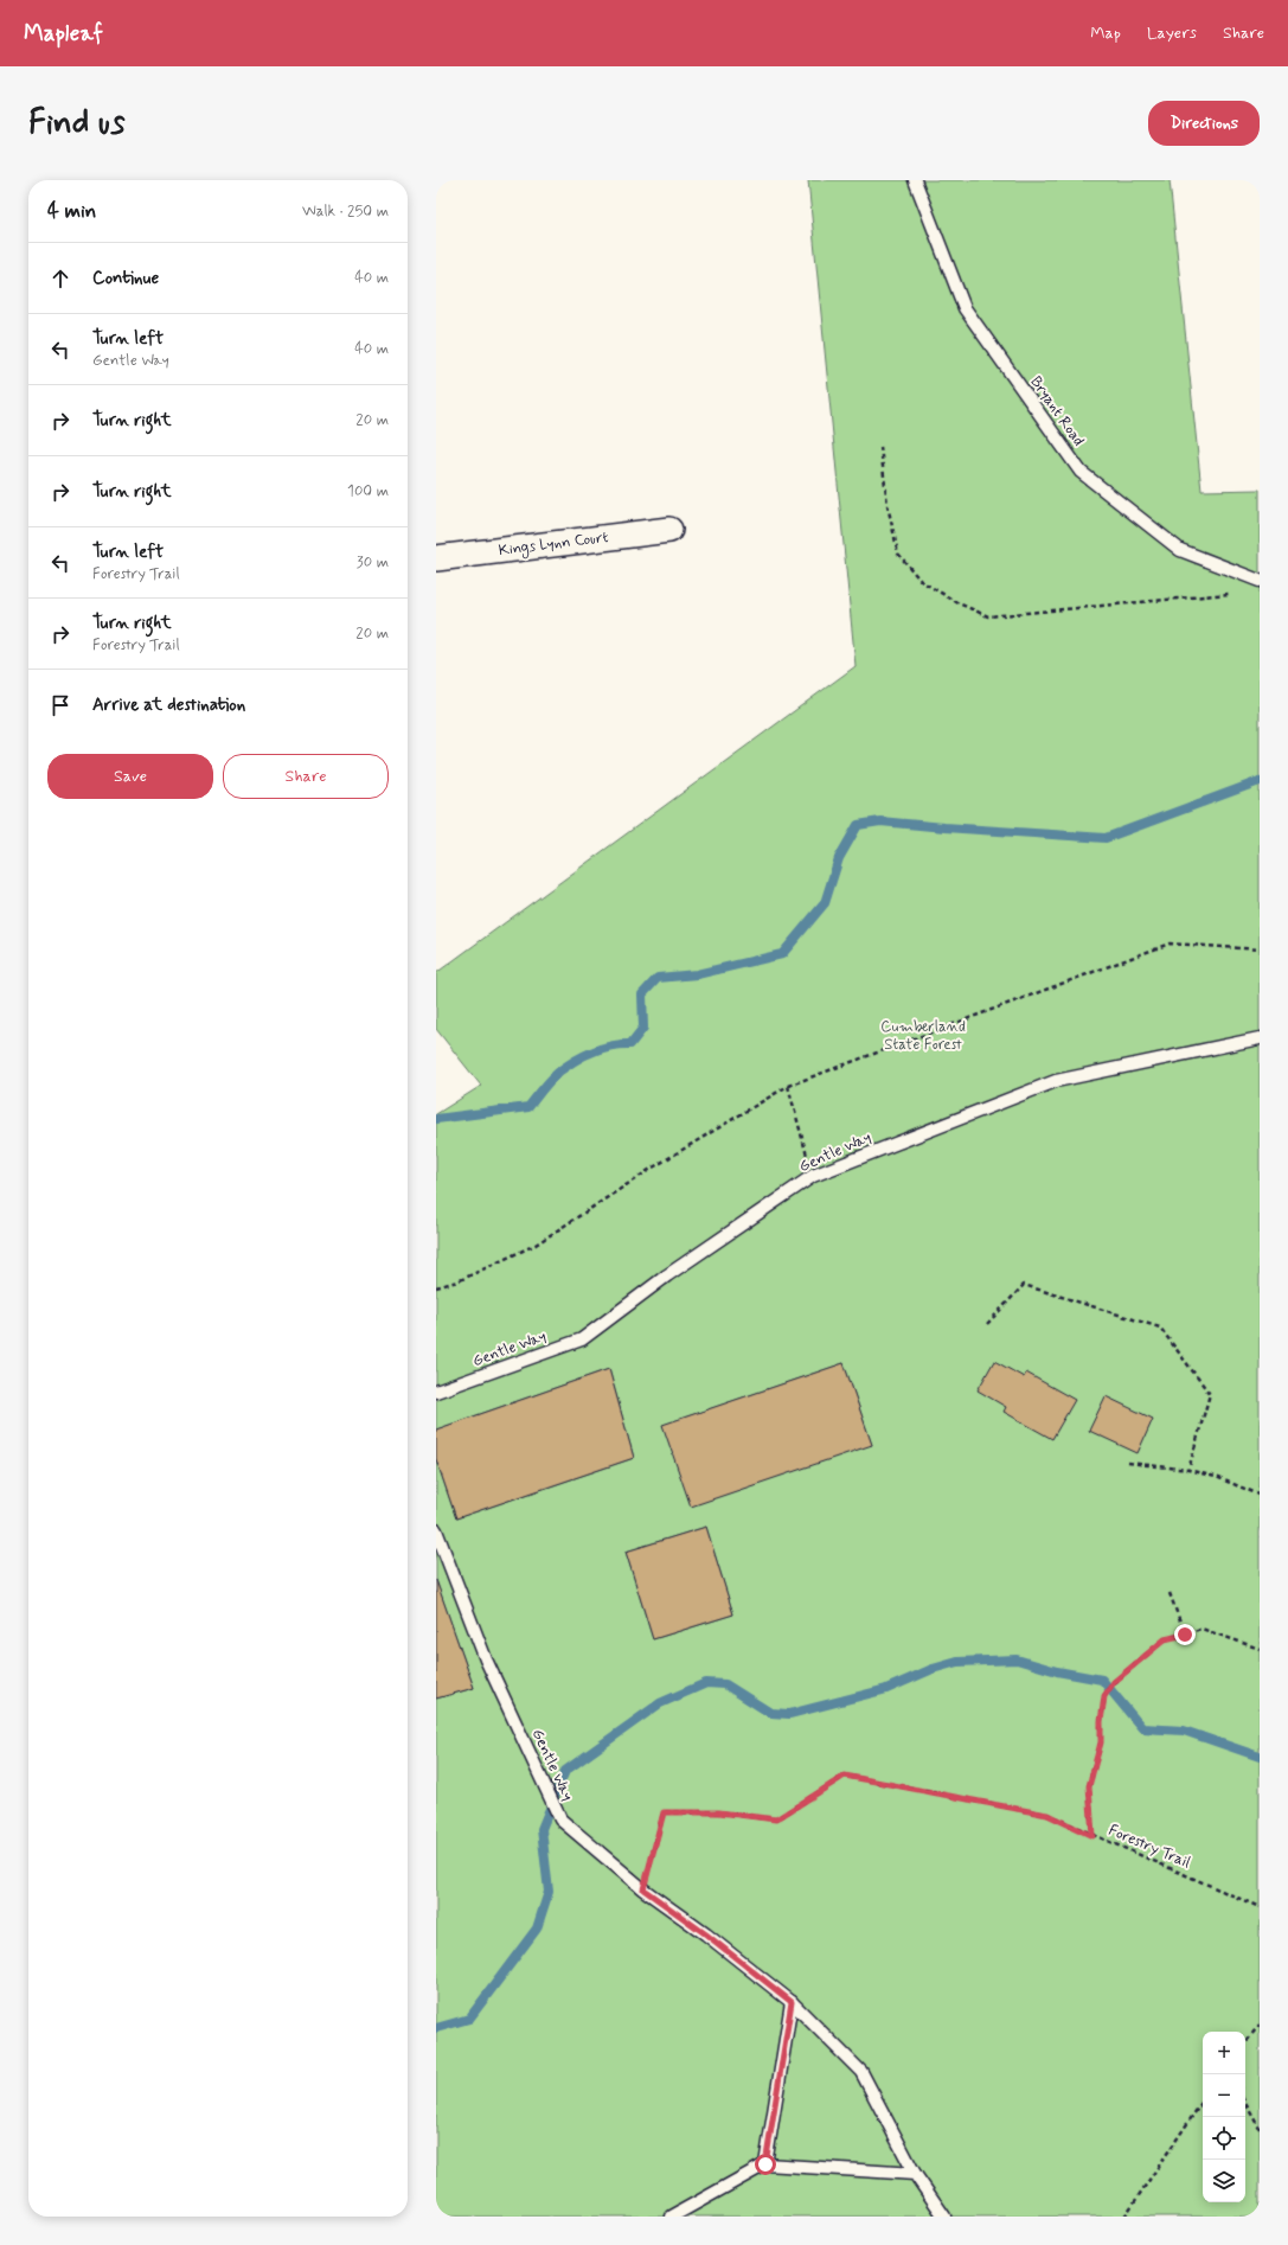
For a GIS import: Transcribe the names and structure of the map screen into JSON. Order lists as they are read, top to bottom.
{
  "streets": {
    "street": ["Kings Lynn Court"],
    "lane": ["Bryant Road", "Gentle Way"],
    "path": ["Forestry Trail"]
  },
  "parks": ["Cumberland State Forest"],
  "page": {
    "header": "Mapleaf",
    "nav": ["Map", "Layers", "Share"],
    "buttons": [
      "Directions",
      ["Save", "Share"]
    ],
    "title": "Find us",
    "heading": ["4 min", "Walk · 250 m"],
    "list": [
      ["Continue", "40 m"],
      ["Turn left", "Gentle Way", "40 m"],
      ["Turn right", "20 m"],
      ["Turn right", "100 m"],
      ["Turn left", "Forestry Trail", "30 m"],
      ["Turn right", "Forestry Trail", "20 m"],
      "Arrive at destination"
    ],
    "map_buttons": ["+", "−"]
  }
}
